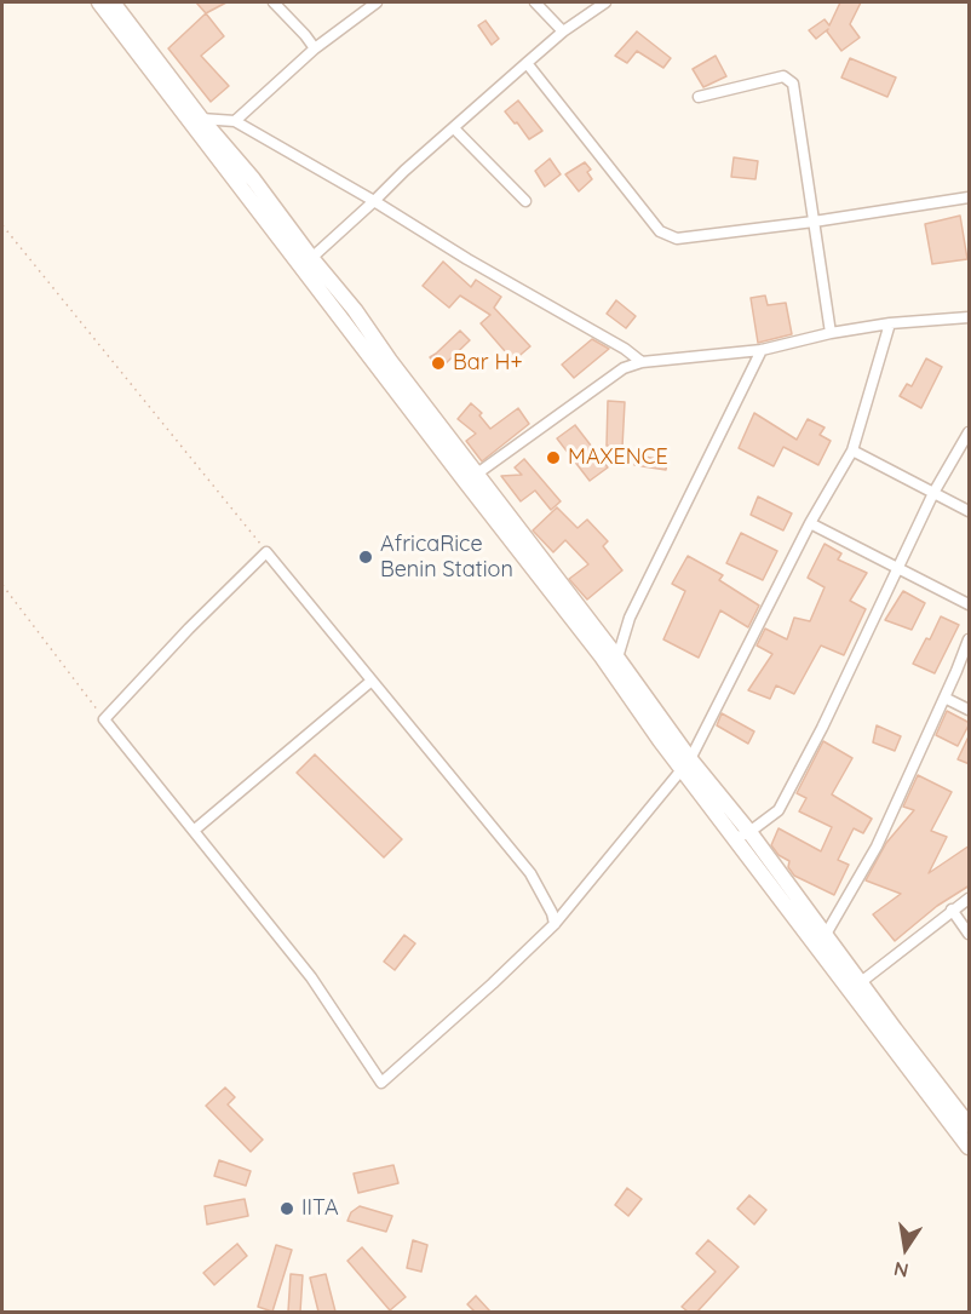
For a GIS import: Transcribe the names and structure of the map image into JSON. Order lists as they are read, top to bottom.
{
  "places": [
    "Bar H+",
    "MAXENCE",
    "AfricaRice Benin Station",
    "IITA"
  ],
  "north": "bottom"
}
